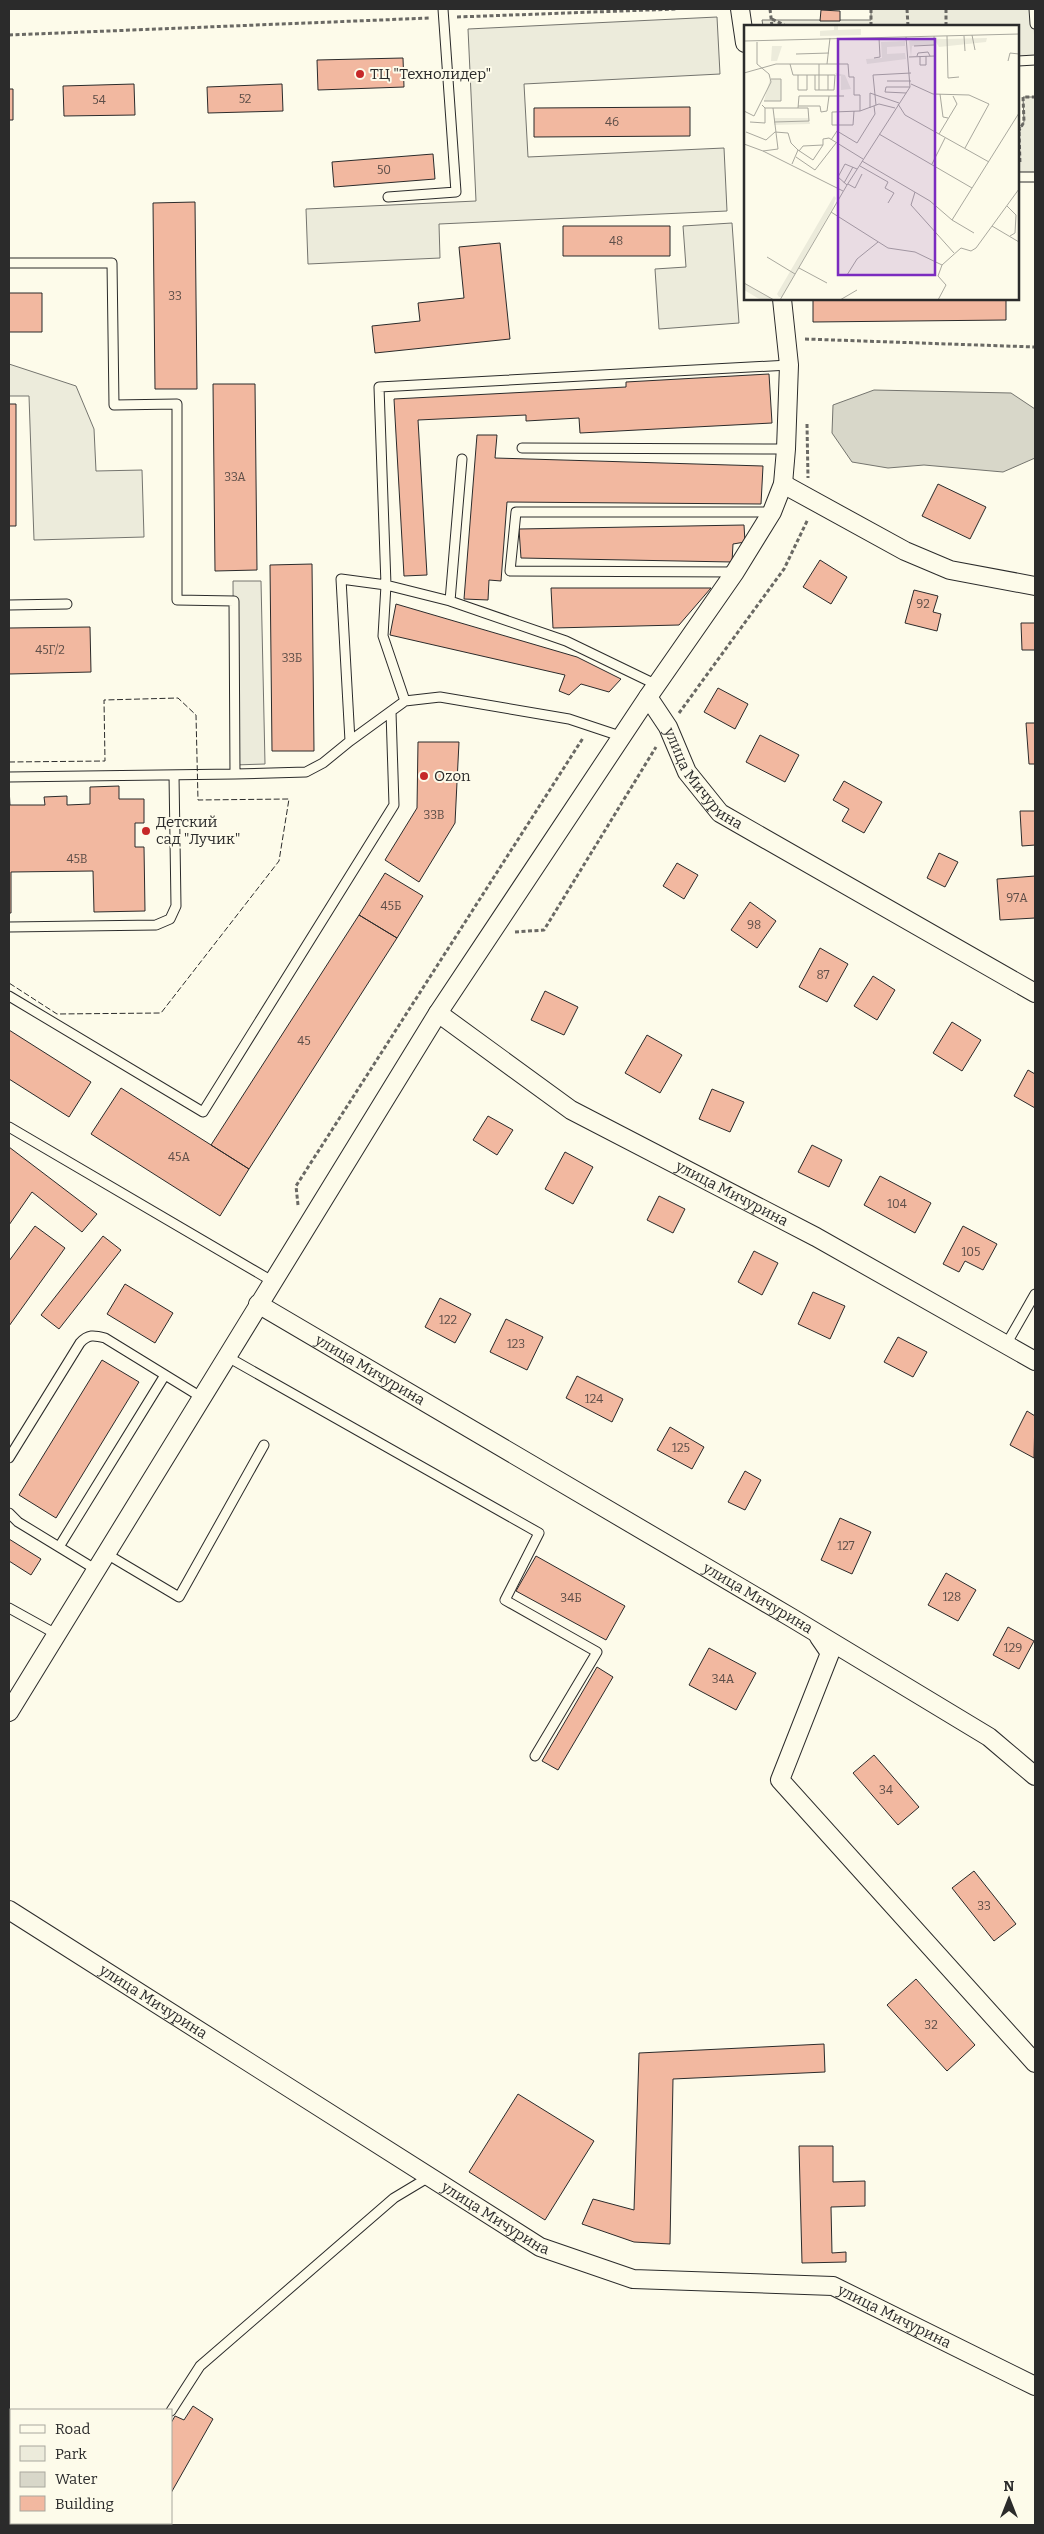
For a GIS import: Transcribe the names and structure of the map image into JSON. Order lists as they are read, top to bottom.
{
  "streets": {
    "street": ["улица Мичурина"]
  },
  "places": ["ТЦ \"Технолидер\"", "Ozon", "Детский сад \"Лучик\""],
  "house_numbers": [
    "52",
    "54",
    "46",
    "50",
    "48",
    "33",
    "33А",
    "92",
    "45Г/2",
    "33Б",
    "33В",
    "45В",
    "97А",
    "45Б",
    "98",
    "87",
    "45",
    "45А",
    "104",
    "105",
    "122",
    "123",
    "124",
    "125",
    "127",
    "128",
    "34Б",
    "129",
    "34А",
    "34",
    "33",
    "32"
  ],
  "legend": [
    "Road",
    "Park",
    "Water",
    "Building"
  ],
  "north": "top"
}
